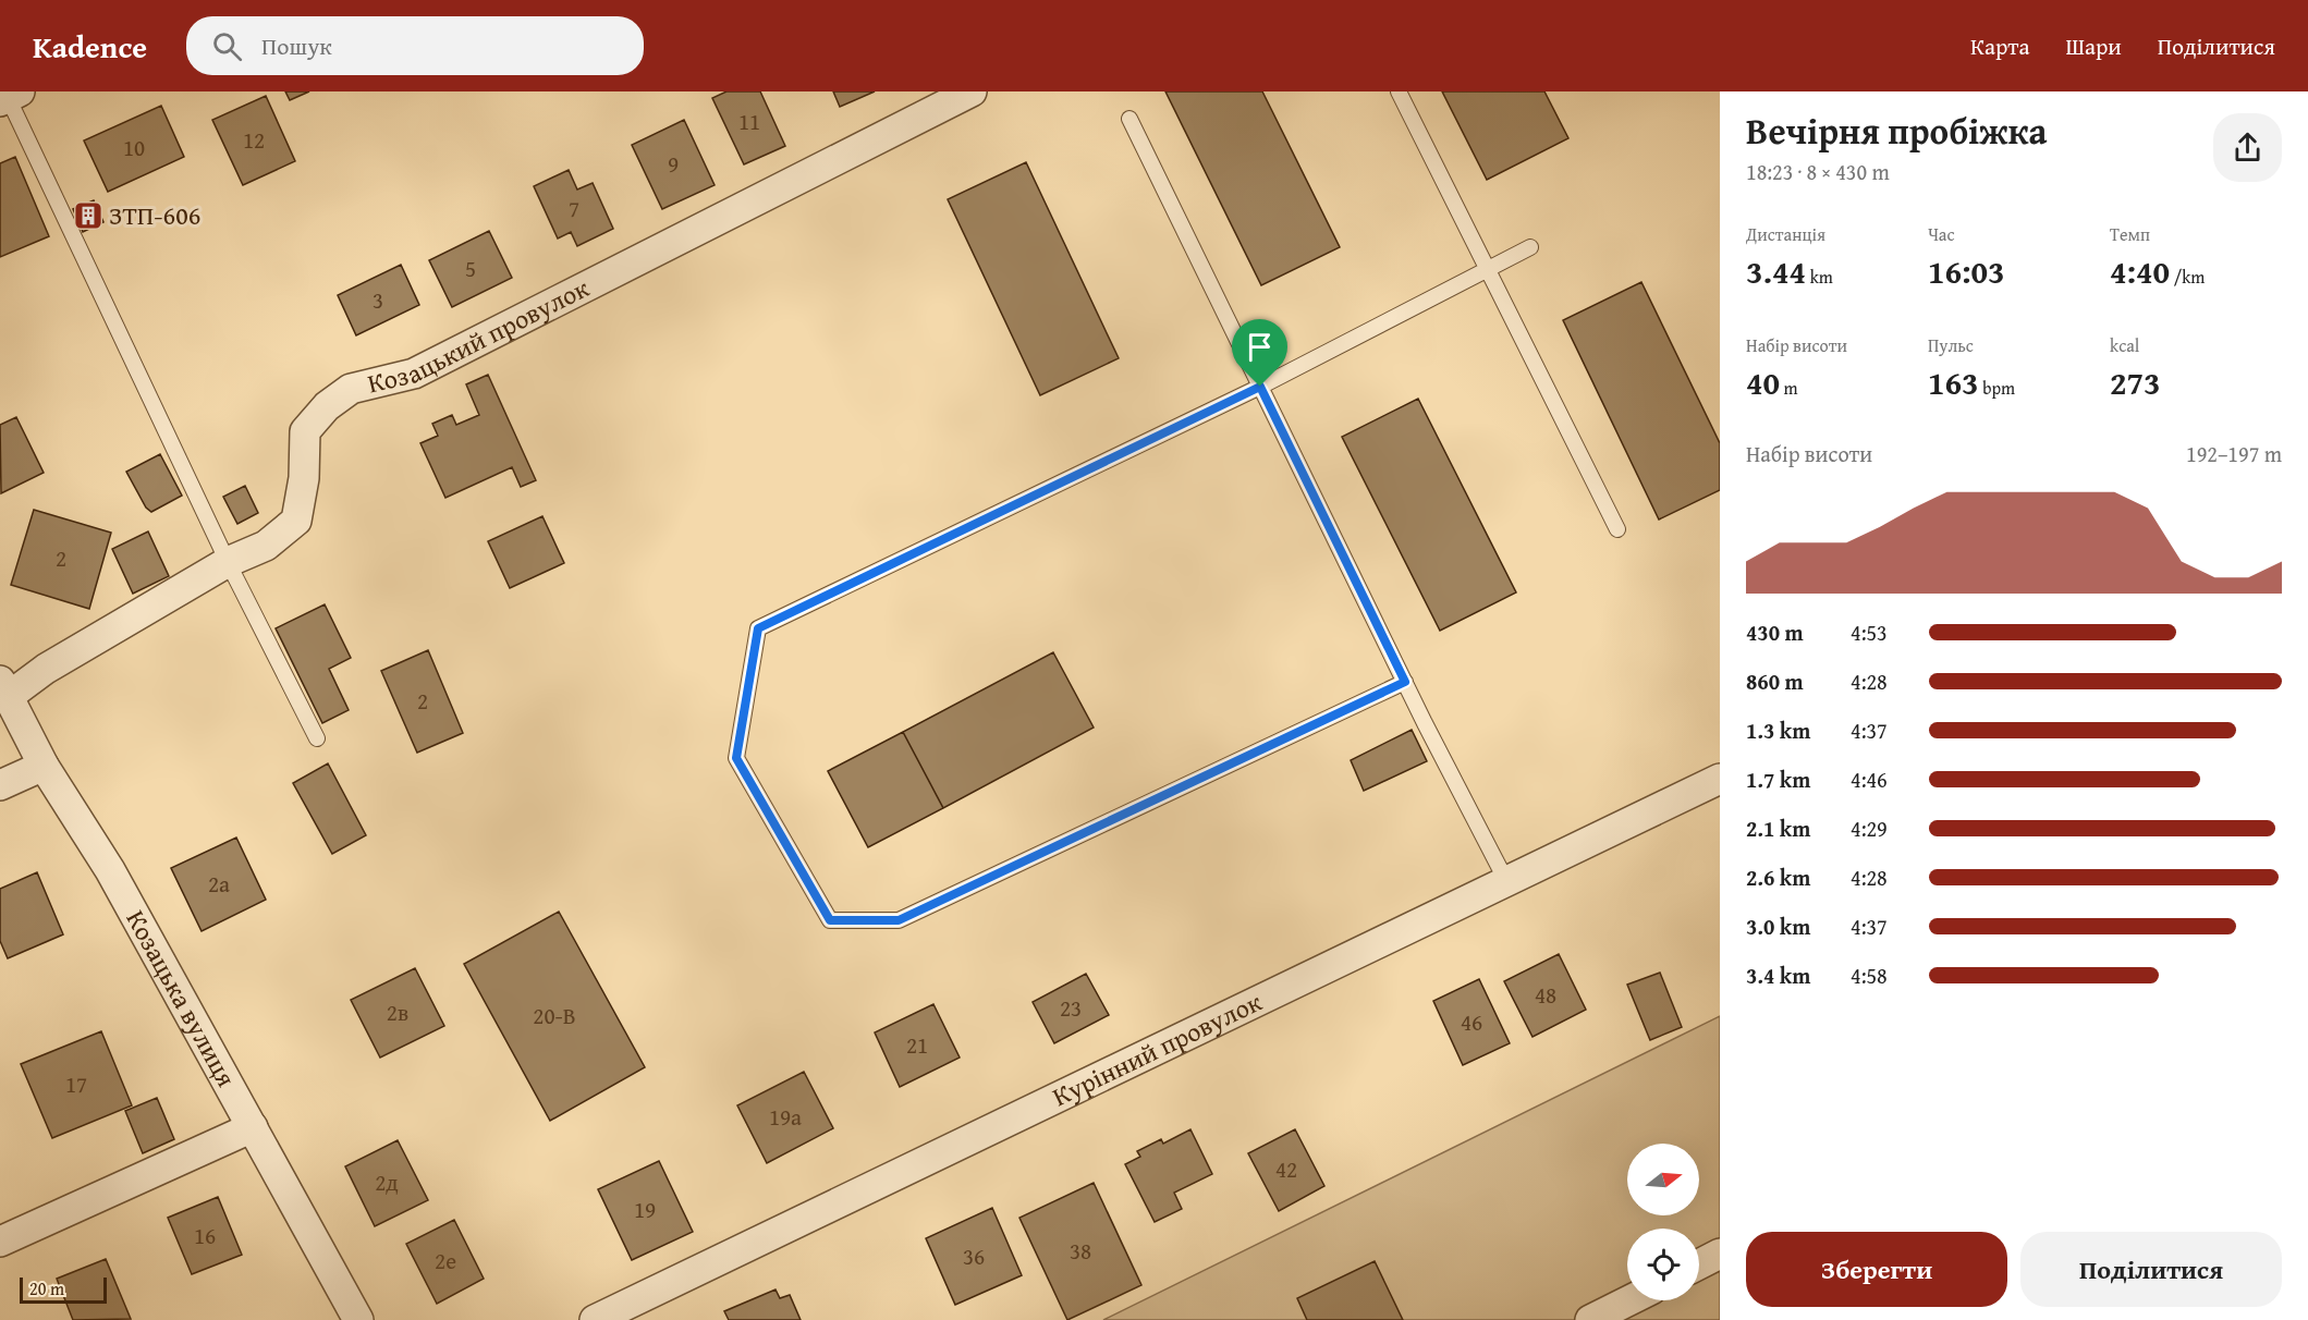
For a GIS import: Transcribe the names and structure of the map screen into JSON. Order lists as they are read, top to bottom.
{
  "streets": {
    "street": ["Козацький провулок", "Козацька вулиця", "Курінний провулок"]
  },
  "crossings": [
    ["Козацький провулок", "Козацька вулиця"]
  ],
  "places": {
    "building": ["ЗТП-606"]
  },
  "house_numbers": [
    "11",
    "12",
    "10",
    "9",
    "7",
    "5",
    "3",
    "2",
    "2",
    "2а",
    "48",
    "23",
    "2в",
    "20-В",
    "46",
    "21",
    "17",
    "19а",
    "42",
    "2д",
    "19",
    "16",
    "38",
    "36",
    "2е"
  ],
  "scale_bar": "20 m",
  "north": "right",
  "page": {
    "header": "Kadence",
    "search": "Пошук",
    "nav": ["Карта", "Шари", "Поділитися"],
    "heading": ["Вечірня пробіжка", "18:23 · 8 × 430 m"],
    "stats": [
      ["Дистанція", "3.44 km"],
      ["Час", "16:03"],
      ["Темп", "4:40 /km"],
      ["Набір висоти", "40 m"],
      ["Пульс", "163 bpm"],
      ["kcal", "273"]
    ],
    "chart": ["Набір висоти", "192–197 m"],
    "list": [
      {
        "name": "430 m",
        "note": "4:53"
      },
      {
        "name": "860 m",
        "note": "4:28"
      },
      {
        "name": "1.3 km",
        "note": "4:37"
      },
      {
        "name": "1.7 km",
        "note": "4:46"
      },
      {
        "name": "2.1 km",
        "note": "4:29"
      },
      {
        "name": "2.6 km",
        "note": "4:28"
      },
      {
        "name": "3.0 km",
        "note": "4:37"
      },
      {
        "name": "3.4 km",
        "note": "4:58"
      }
    ],
    "buttons": ["Зберегти", "Поділитися"],
    "scale": "20 m"
  }
}
